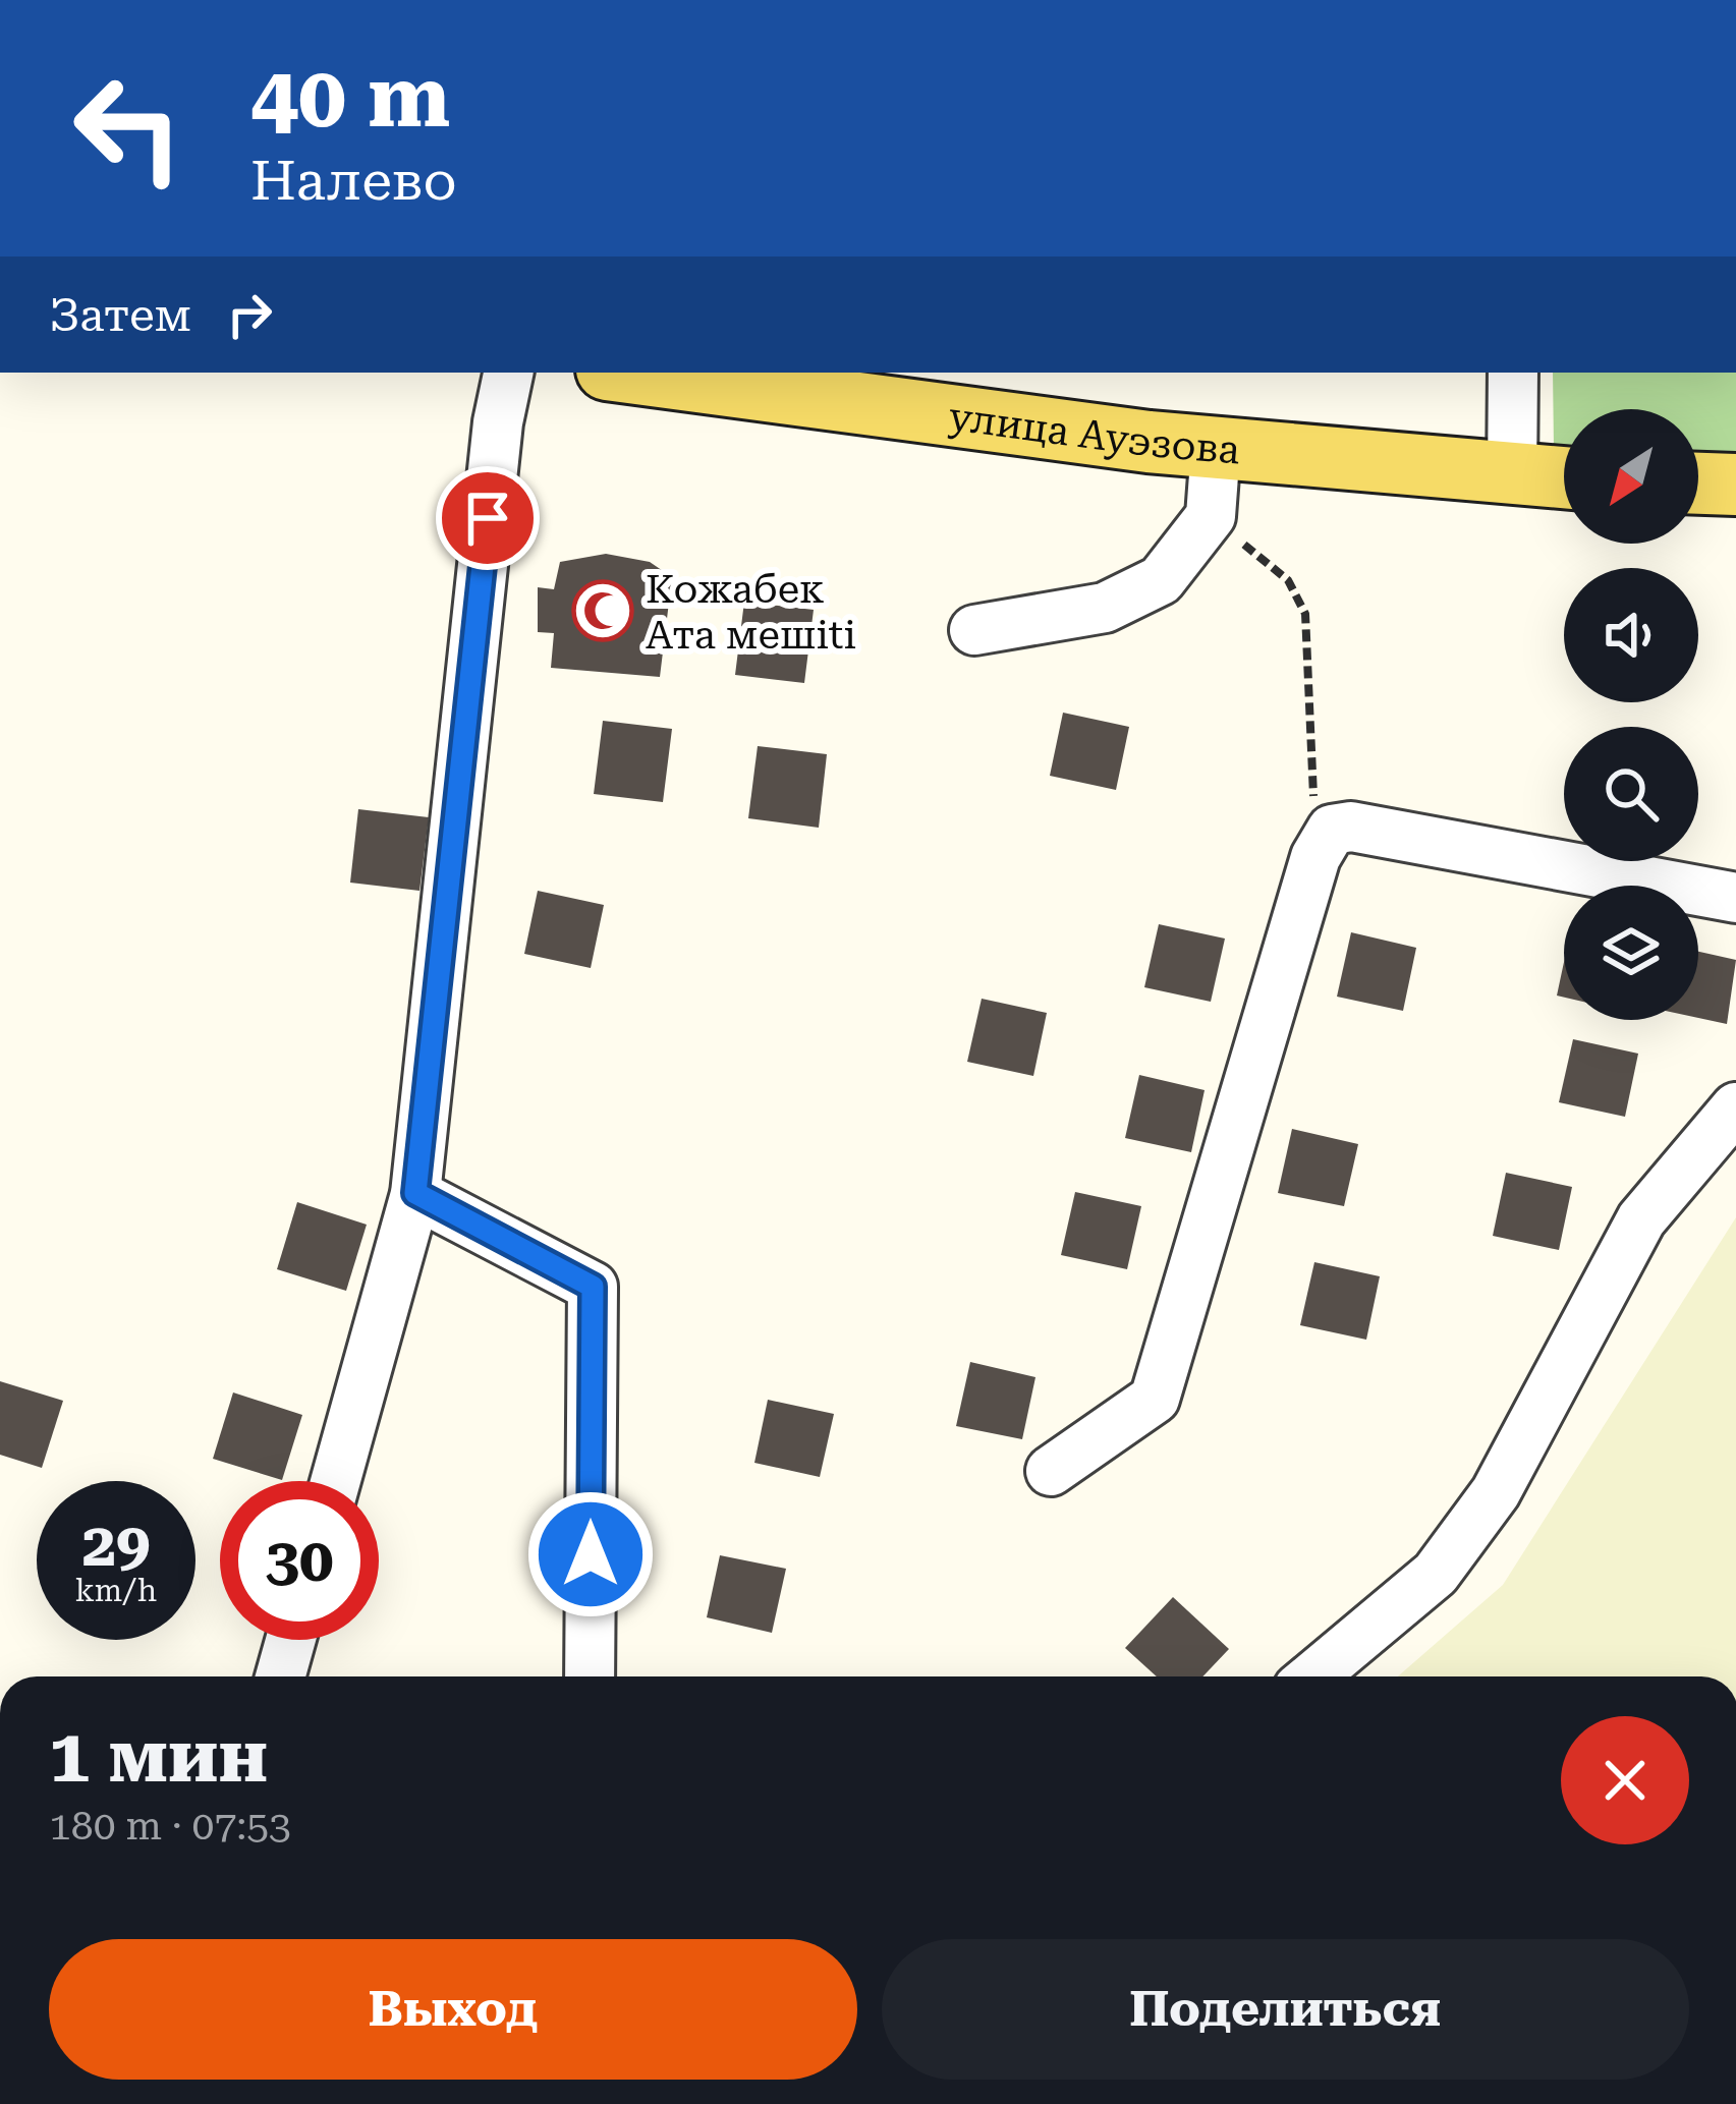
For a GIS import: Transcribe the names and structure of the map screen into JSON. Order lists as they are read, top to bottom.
{
  "streets": {
    "main road": ["улица Ауэзова"]
  },
  "places": {
    "mosque": ["Кожабек Ата мешiti"]
  },
  "north": "bottom left",
  "page": {
    "turn": ["40 m", "Налево"],
    "then": "Затем",
    "speed": "29 km/h",
    "limit": "30",
    "heading": ["1 мин", "180 m · 07:53"],
    "buttons": ["Выход", "Поделиться"]
  }
}
